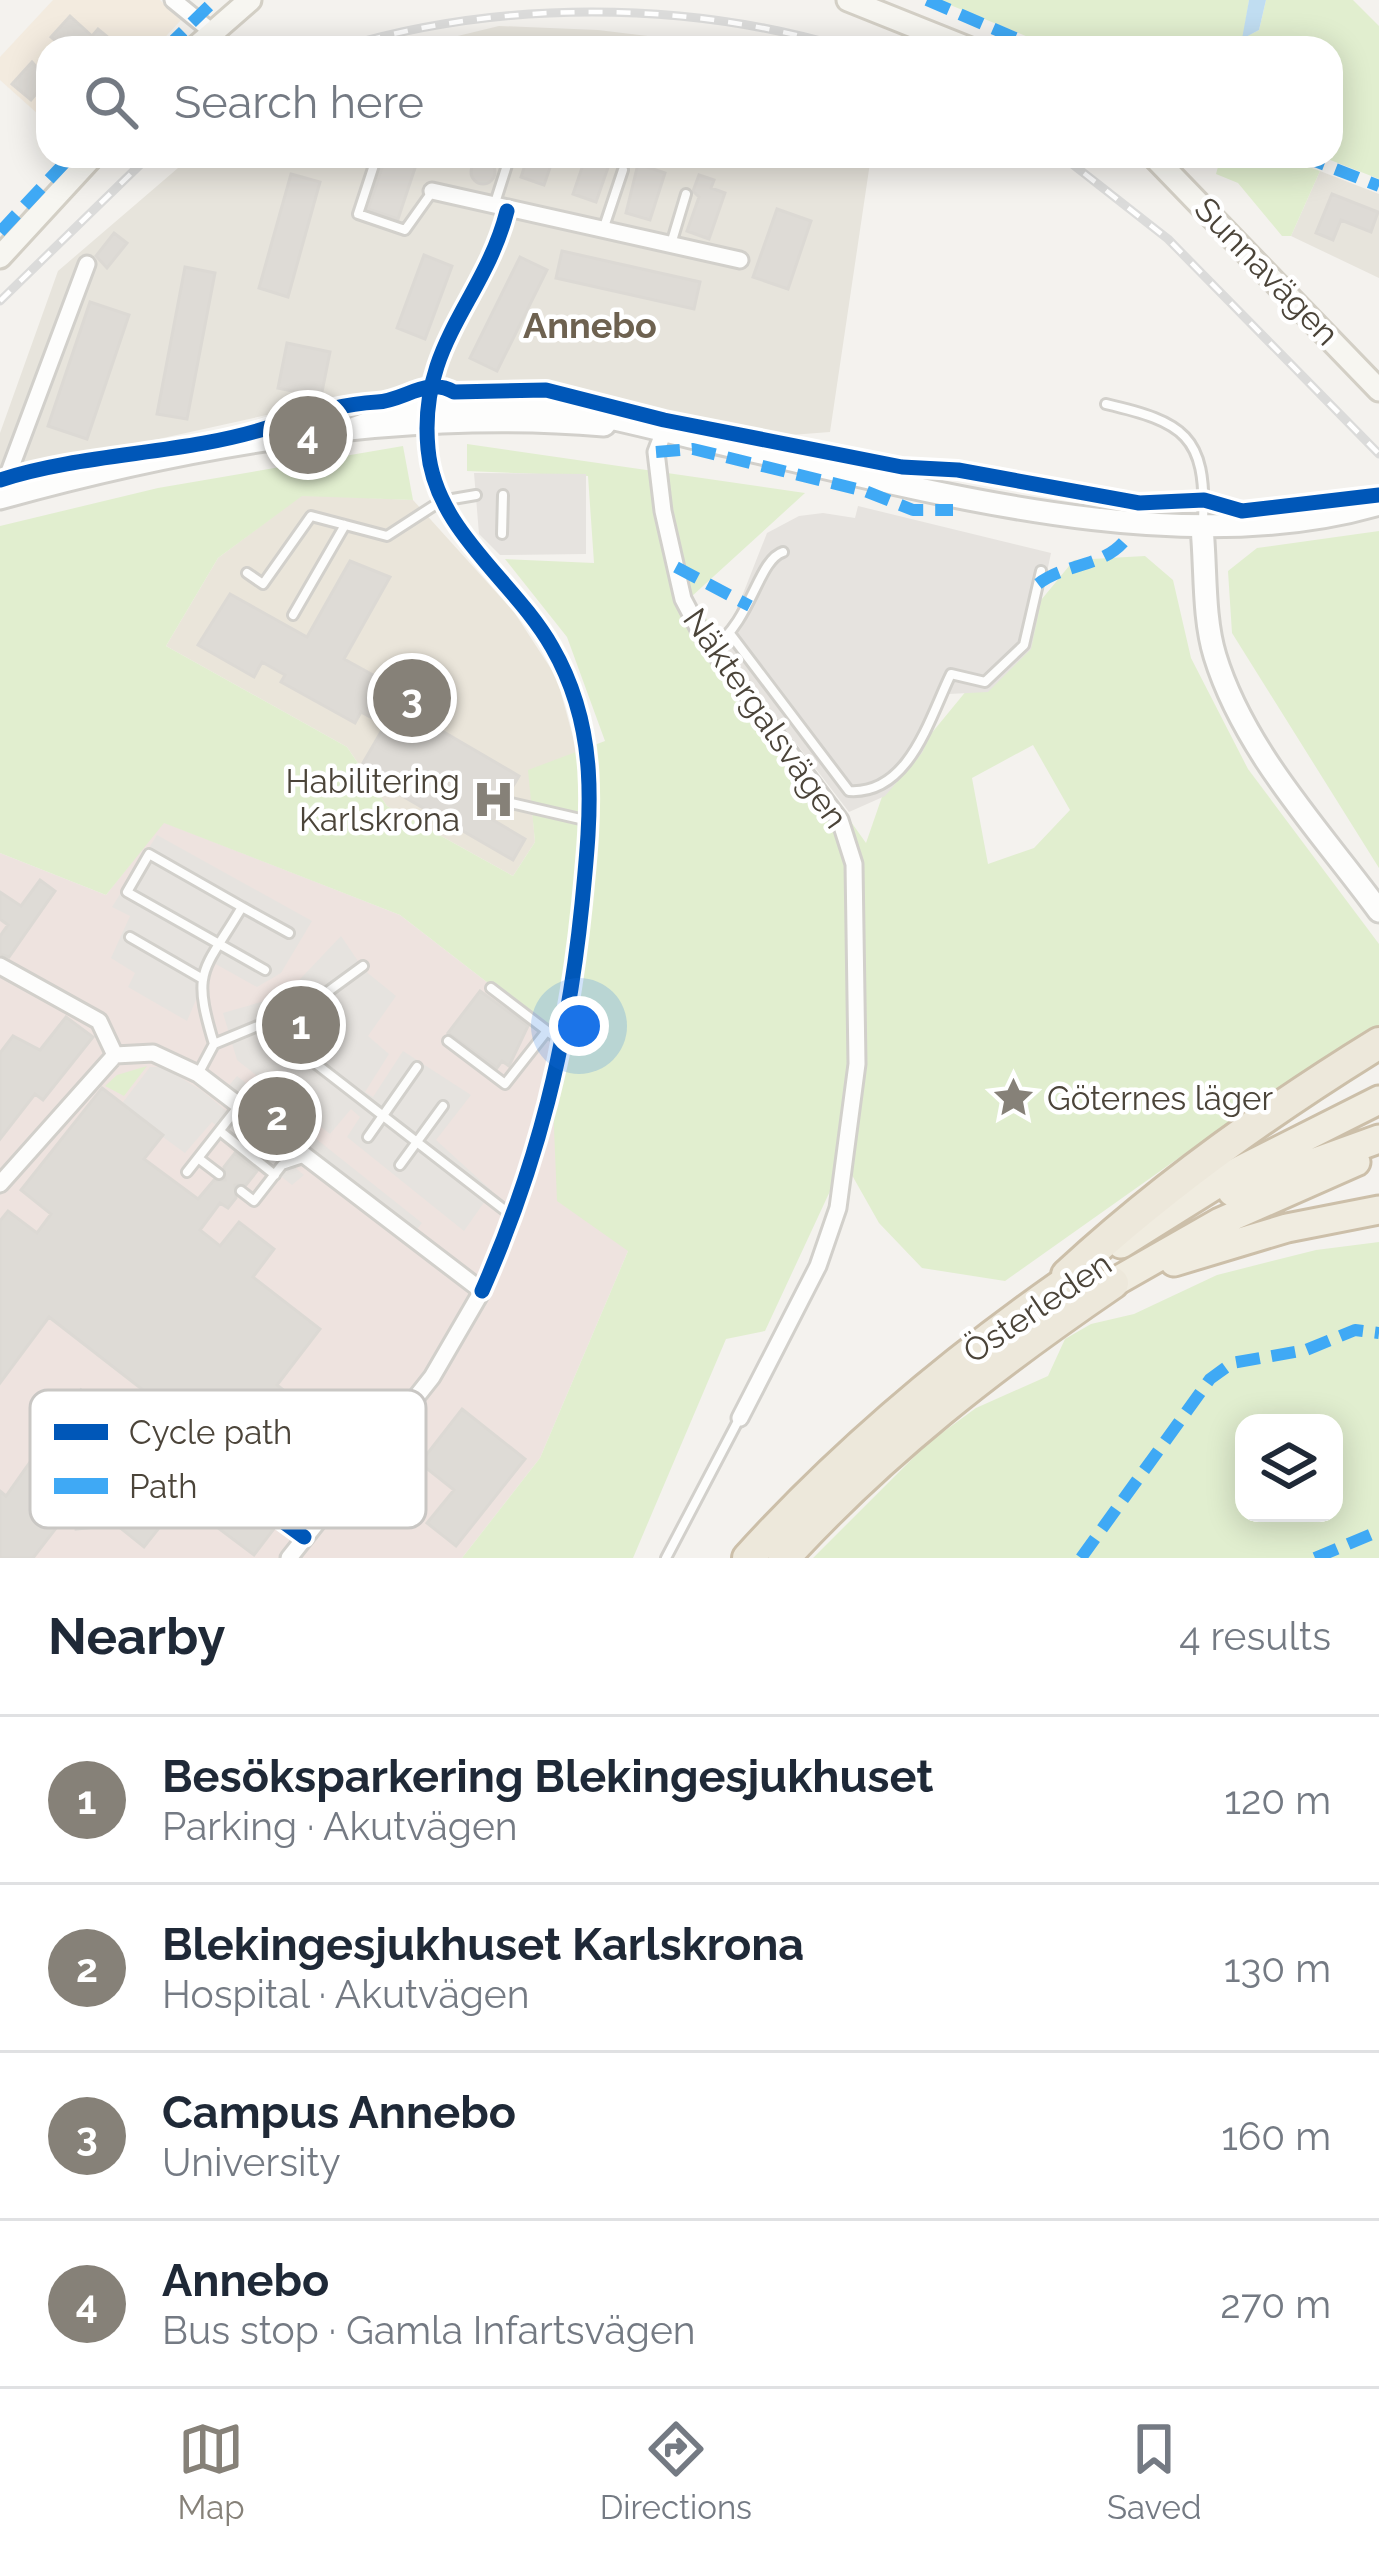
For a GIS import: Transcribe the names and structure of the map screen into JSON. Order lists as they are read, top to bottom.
{
  "streets": {
    "highway": ["Österleden"],
    "main road": ["Sunnavägen"],
    "street": ["Näktergalsvägen"]
  },
  "districts": ["Annebo"],
  "places": {
    "hospital": ["Habilitering Karlskrona"],
    "place": ["Göternes läger"]
  },
  "legend": ["Cycle path", "Path"],
  "page": {
    "search": "Search here",
    "pins": [
      "4",
      "3",
      "1",
      "2"
    ],
    "heading": ["Nearby", "4 results"],
    "list": [
      {
        "mark": "1",
        "name": "Besöksparkering Blekingesjukhuset",
        "note": "Parking · Akutvägen",
        "value": "120 m"
      },
      {
        "mark": "2",
        "name": "Blekingesjukhuset Karlskrona",
        "note": "Hospital · Akutvägen",
        "value": "130 m"
      },
      {
        "mark": "3",
        "name": "Campus Annebo",
        "note": "University",
        "value": "160 m"
      },
      {
        "mark": "4",
        "name": "Annebo",
        "note": "Bus stop · Gamla Infartsvägen",
        "value": "270 m"
      }
    ],
    "nav": ["Map", "Directions", "Saved"]
  }
}
